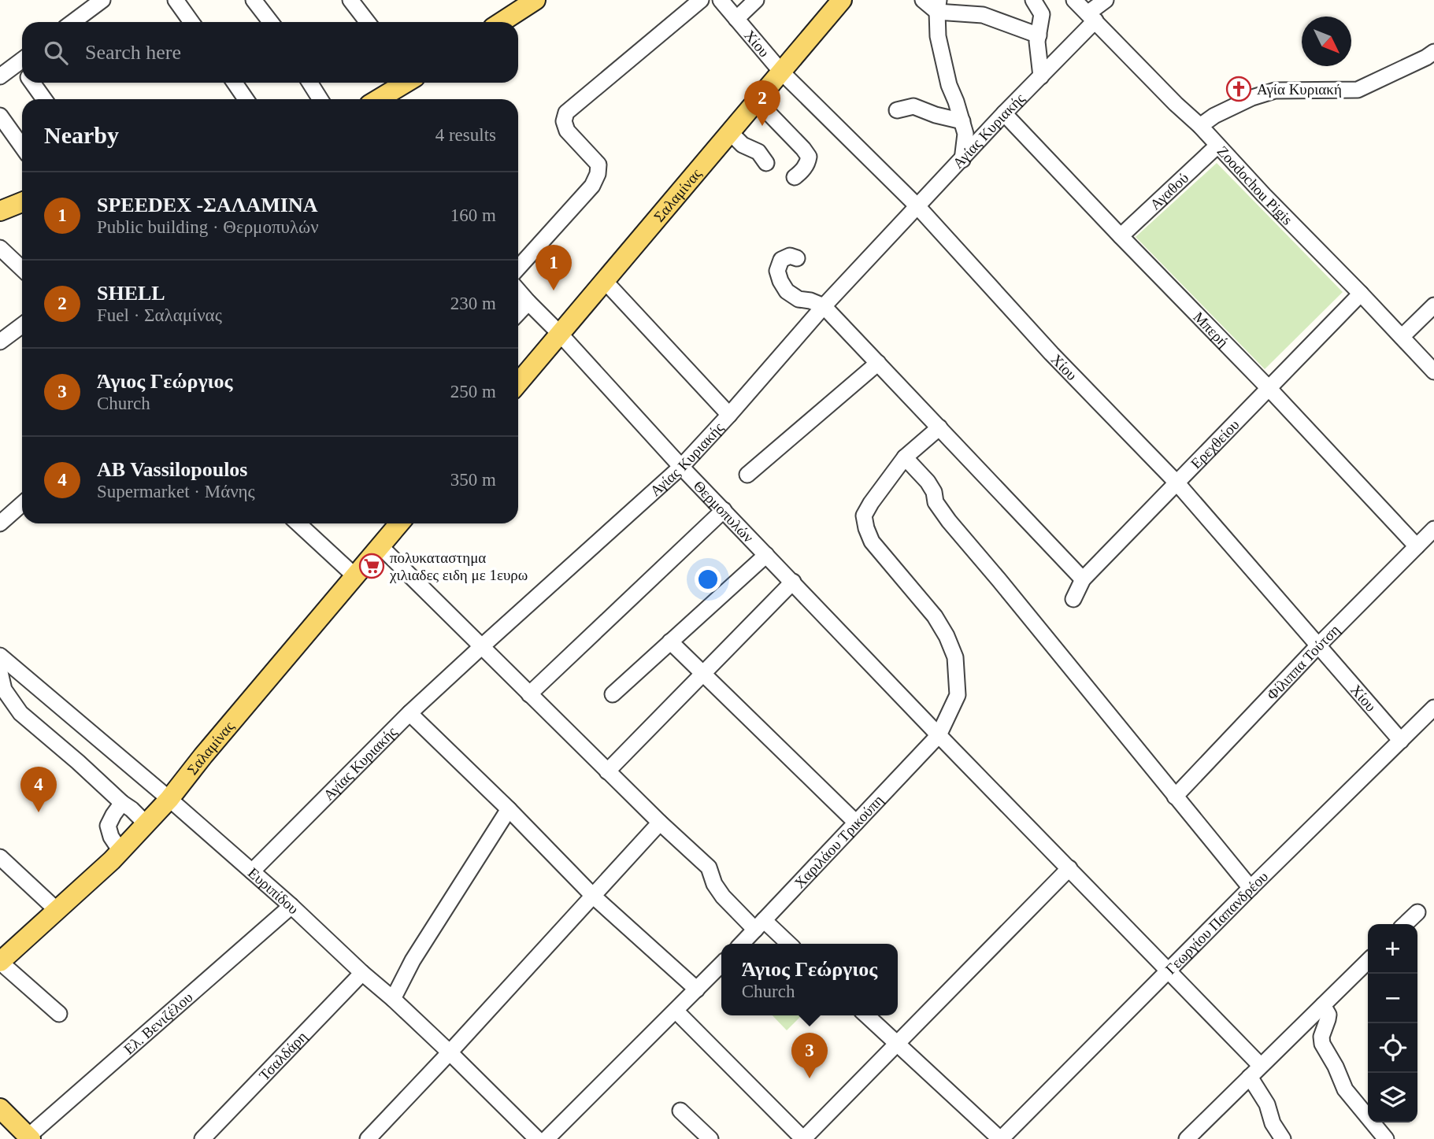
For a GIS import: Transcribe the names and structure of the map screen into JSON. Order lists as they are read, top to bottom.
{
  "streets": {
    "main road": ["Σαλαμίνας"],
    "street": [
      "Χίου",
      "Αγίας Κυριακής",
      "Zoodochou Pigis",
      "Αγαθού",
      "Μπερή",
      "Ερεχθείου",
      "Θερμοπυλών",
      "Φίλιππα Τούτση",
      "Χαριλάου Τρικούπη",
      "Ευριπίδου",
      "Γεωργίου Παπανδρέου",
      "Ελ. Βενιζέλου",
      "Τσαλδάρη"
    ]
  },
  "crossings": [
    ["Χίου", "Αγίας Κυριακής"],
    ["Χίου", "Σαλαμίνας"],
    ["Χίου", "Ερεχθείου"],
    ["Χίου", "Φίλιππα Τούτση"],
    ["Χίου", "Γεωργίου Παπανδρέου"],
    ["Αγίας Κυριακής", "Zoodochou Pigis"],
    ["Αγίας Κυριακής", "Μπερή"],
    ["Αγίας Κυριακής", "Θερμοπυλών"],
    ["Αγίας Κυριακής", "Ευριπίδου"],
    ["Zoodochou Pigis", "Αγαθού"],
    ["Zoodochou Pigis", "Ερεχθείου"],
    ["Αγαθού", "Μπερή"],
    ["Σαλαμίνας", "Θερμοπυλών"],
    ["Σαλαμίνας", "Ευριπίδου"],
    ["Μπερή", "Ερεχθείου"],
    ["Μπερή", "Φίλιππα Τούτση"],
    ["Θερμοπυλών", "Χαριλάου Τρικούπη"],
    ["Θερμοπυλών", "Γεωργίου Παπανδρέου"],
    ["Ευριπίδου", "Ελ. Βενιζέλου"],
    ["Ευριπίδου", "Τσαλδάρη"]
  ],
  "places": {
    "church": ["Αγία Κυριακή"],
    "supermarket": ["πολυκαταστημα χιλιαδες ειδη με 1ευρω"]
  },
  "north": "bottom right",
  "page": {
    "search": "Search here",
    "pins": [
      "2",
      "1",
      "4",
      "3"
    ],
    "heading": ["Nearby", "4 results"],
    "list": [
      {
        "mark": "1",
        "name": "SPEEDEX -ΣΑΛΑΜΙΝΑ",
        "note": "Public building · Θερμοπυλών",
        "value": "160 m"
      },
      {
        "mark": "2",
        "name": "SHELL",
        "note": "Fuel · Σαλαμίνας",
        "value": "230 m"
      },
      {
        "mark": "3",
        "name": "Άγιος Γεώργιος",
        "note": "Church",
        "value": "250 m"
      },
      {
        "mark": "4",
        "name": "AB Vassilopoulos",
        "note": "Supermarket · Μάνης",
        "value": "350 m"
      }
    ],
    "map_buttons": ["+", "−"],
    "popup": ["Άγιος Γεώργιος", "Church"]
  }
}
